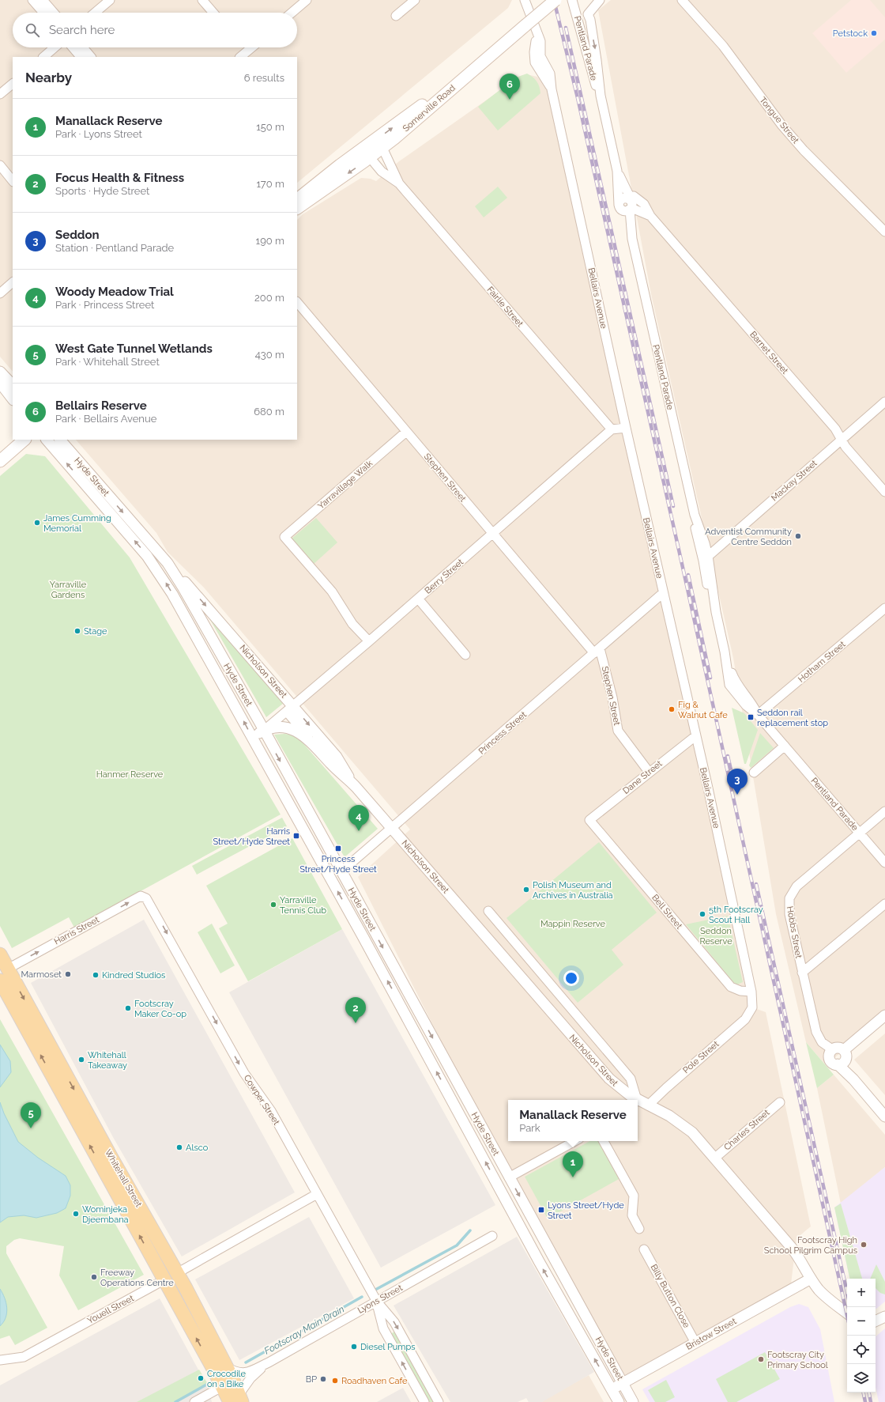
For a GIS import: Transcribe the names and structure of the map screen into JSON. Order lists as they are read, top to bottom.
{
  "streets": {
    "main road": ["Somerville Road", "Whitehall Street", "Youell Street"],
    "street": [
      "Pentland Parade",
      "Tongue Street",
      "Bellairs Avenue",
      "Fairlie Street",
      "Barnet Street",
      "Hyde Street",
      "Stephen Street",
      "Mackay Street",
      "Yarravillage Walk",
      "Berry Street",
      "Hotham Street",
      "Nicholson Street",
      "Princess Street",
      "Dane Street",
      "Bell Street",
      "Harris Street",
      "Hobbs Street",
      "Pole Street",
      "Cowper Street",
      "Charles Street",
      "Billy Button Close",
      "Lyons Street",
      "Bristow Street"
    ]
  },
  "crossings": [
    ["Pentland Parade", "Barnet Street"],
    ["Pentland Parade", "Mackay Street"],
    ["Pentland Parade", "Hotham Street"],
    ["Pentland Parade", "Hobbs Street"],
    ["Somerville Road", "Bellairs Avenue"],
    ["Somerville Road", "Fairlie Street"],
    ["Bellairs Avenue", "Princess Street"],
    ["Bellairs Avenue", "Dane Street"],
    ["Bellairs Avenue", "Bell Street"],
    ["Bellairs Avenue", "Pole Street"],
    ["Fairlie Street", "Berry Street"],
    ["Barnet Street", "Mackay Street"],
    ["Hyde Street", "Berry Street"],
    ["Hyde Street", "Nicholson Street"],
    ["Hyde Street", "Princess Street"],
    ["Hyde Street", "Bristow Street"],
    ["Stephen Street", "Yarravillage Walk"],
    ["Stephen Street", "Berry Street"],
    ["Stephen Street", "Princess Street"],
    ["Stephen Street", "Dane Street"],
    ["Yarravillage Walk", "Berry Street"],
    ["Berry Street", "Nicholson Street"],
    ["Nicholson Street", "Princess Street"],
    ["Nicholson Street", "Pole Street"],
    ["Nicholson Street", "Charles Street"],
    ["Nicholson Street", "Bristow Street"],
    ["Dane Street", "Bell Street"],
    ["Harris Street", "Cowper Street"],
    ["Harris Street", "Whitehall Street"],
    ["Cowper Street", "Lyons Street"],
    ["Cowper Street", "Youell Street"],
    ["Whitehall Street", "Lyons Street"],
    ["Whitehall Street", "Youell Street"],
    ["Billy Button Close", "Bristow Street"]
  ],
  "one_way": ["Harris Street"],
  "water": ["Footscray Main Drain"],
  "parks": [
    "Yarraville Gardens",
    "Hanmer Reserve",
    "Mappin Reserve",
    "Seddon Reserve"
  ],
  "places": {
    "other": [
      "Petstock",
      "James Cumming Memorial",
      "Adventist Community Centre Seddon",
      "Stage",
      "Fig & Walnut Cafe",
      "Polish Museum and Archives in Australia",
      "Yarraville Tennis Club",
      "5th Footscray Scout Hall",
      "Marmoset",
      "Kindred Studios",
      "Footscray Maker Co-op",
      "Whitehall Takeaway",
      "Alsco",
      "Wominjeka Djeembana",
      "Footscray High School Pilgrim Campus",
      "Freeway Operations Centre",
      "Diesel Pumps",
      "Footscray City Primary School",
      "Crocodile on a Bike",
      "BP",
      "Roadhaven Cafe"
    ],
    "transit": [
      "Seddon rail replacement stop",
      "Harris Street/Hyde Street",
      "Princess Street/Hyde Street",
      "Lyons Street/Hyde Street"
    ]
  },
  "page": {
    "search": "Search here",
    "heading": ["Nearby", "6 results"],
    "pins": [
      "6",
      "3",
      "4",
      "2",
      "5",
      "1"
    ],
    "list": [
      {
        "mark": "1",
        "name": "Manallack Reserve",
        "note": "Park · Lyons Street",
        "value": "150 m"
      },
      {
        "mark": "2",
        "name": "Focus Health & Fitness",
        "note": "Sports · Hyde Street",
        "value": "170 m"
      },
      {
        "mark": "3",
        "name": "Seddon",
        "note": "Station · Pentland Parade",
        "value": "190 m"
      },
      {
        "mark": "4",
        "name": "Woody Meadow Trial",
        "note": "Park · Princess Street",
        "value": "200 m"
      },
      {
        "mark": "5",
        "name": "West Gate Tunnel Wetlands",
        "note": "Park · Whitehall Street",
        "value": "430 m"
      },
      {
        "mark": "6",
        "name": "Bellairs Reserve",
        "note": "Park · Bellairs Avenue",
        "value": "680 m"
      }
    ],
    "popup": ["Manallack Reserve", "Park"],
    "map_buttons": ["+", "−"]
  }
}
